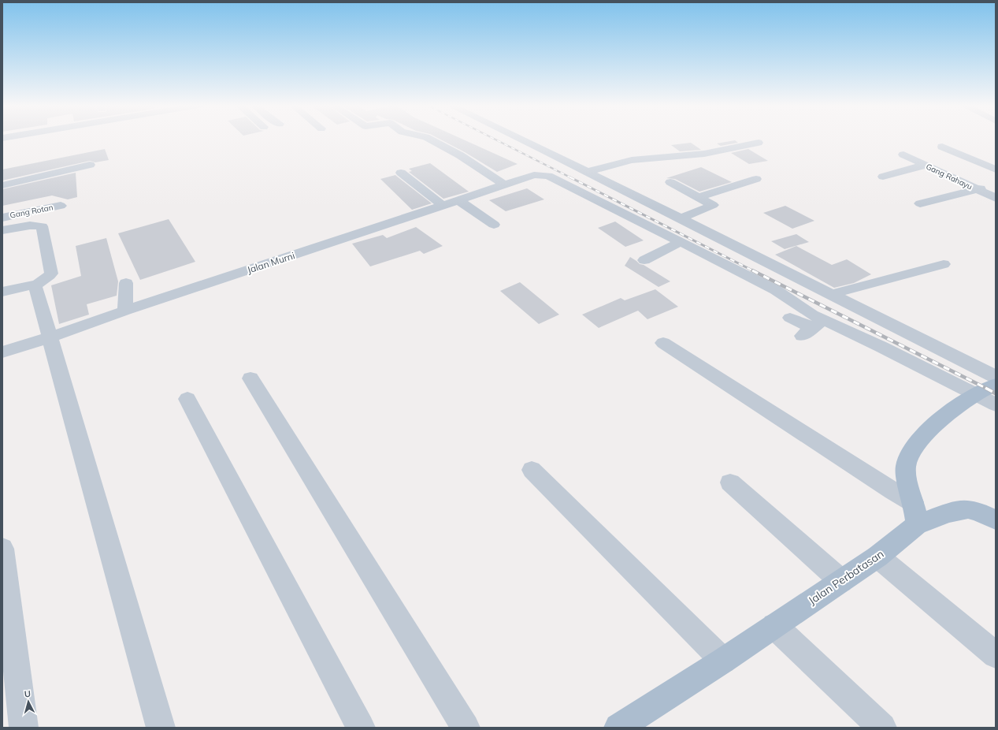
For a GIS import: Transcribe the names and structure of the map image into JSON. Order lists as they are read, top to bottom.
{
  "streets": {
    "main road": ["Jalan Perbatasan"],
    "street": ["Gang Rahayu", "Gang Rotan", "Jalan Murni"]
  },
  "north": "top"
}
